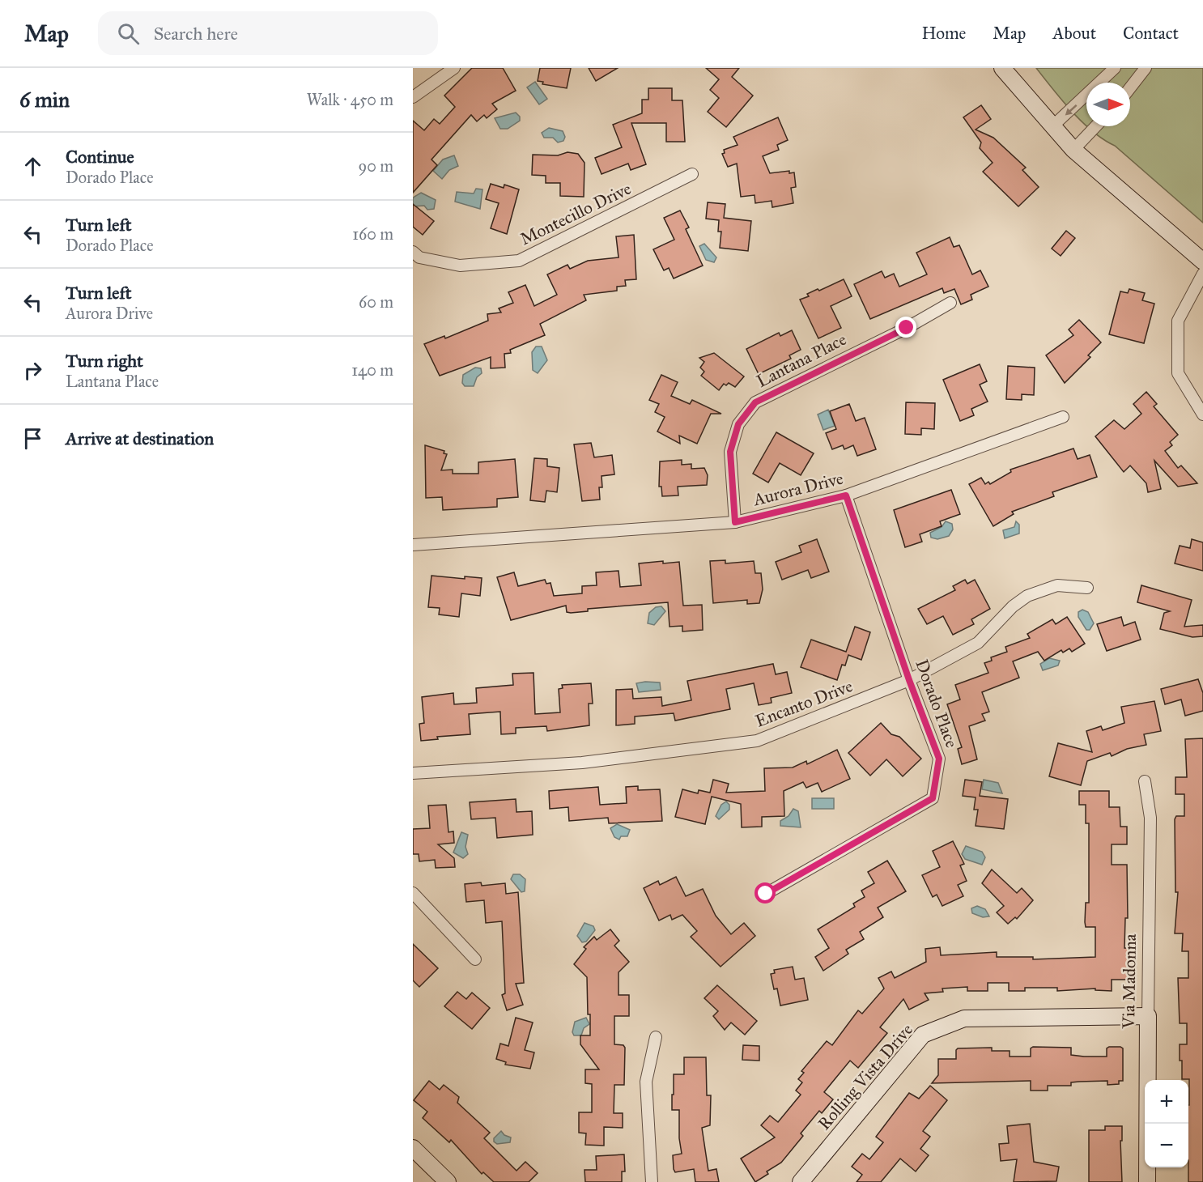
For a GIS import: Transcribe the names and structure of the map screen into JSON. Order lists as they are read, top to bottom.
{
  "streets": {
    "street": [
      "Montecillo Drive",
      "Lantana Place",
      "Aurora Drive",
      "Encanto Drive",
      "Dorado Place",
      "Via Madonna",
      "Rolling Vista Drive"
    ]
  },
  "crossings": [
    ["Lantana Place", "Aurora Drive"],
    ["Aurora Drive", "Dorado Place"],
    ["Encanto Drive", "Dorado Place"],
    ["Via Madonna", "Rolling Vista Drive"]
  ],
  "north": "right",
  "page": {
    "header": "Map",
    "search": "Search here",
    "nav": [
      "Home",
      "Map",
      "About",
      "Contact"
    ],
    "heading": ["6 min", "Walk · 450 m"],
    "list": [
      ["Continue", "Dorado Place", "90 m"],
      ["Turn left", "Dorado Place", "160 m"],
      ["Turn left", "Aurora Drive", "60 m"],
      ["Turn right", "Lantana Place", "140 m"],
      "Arrive at destination"
    ],
    "map_buttons": ["+", "−"]
  }
}
